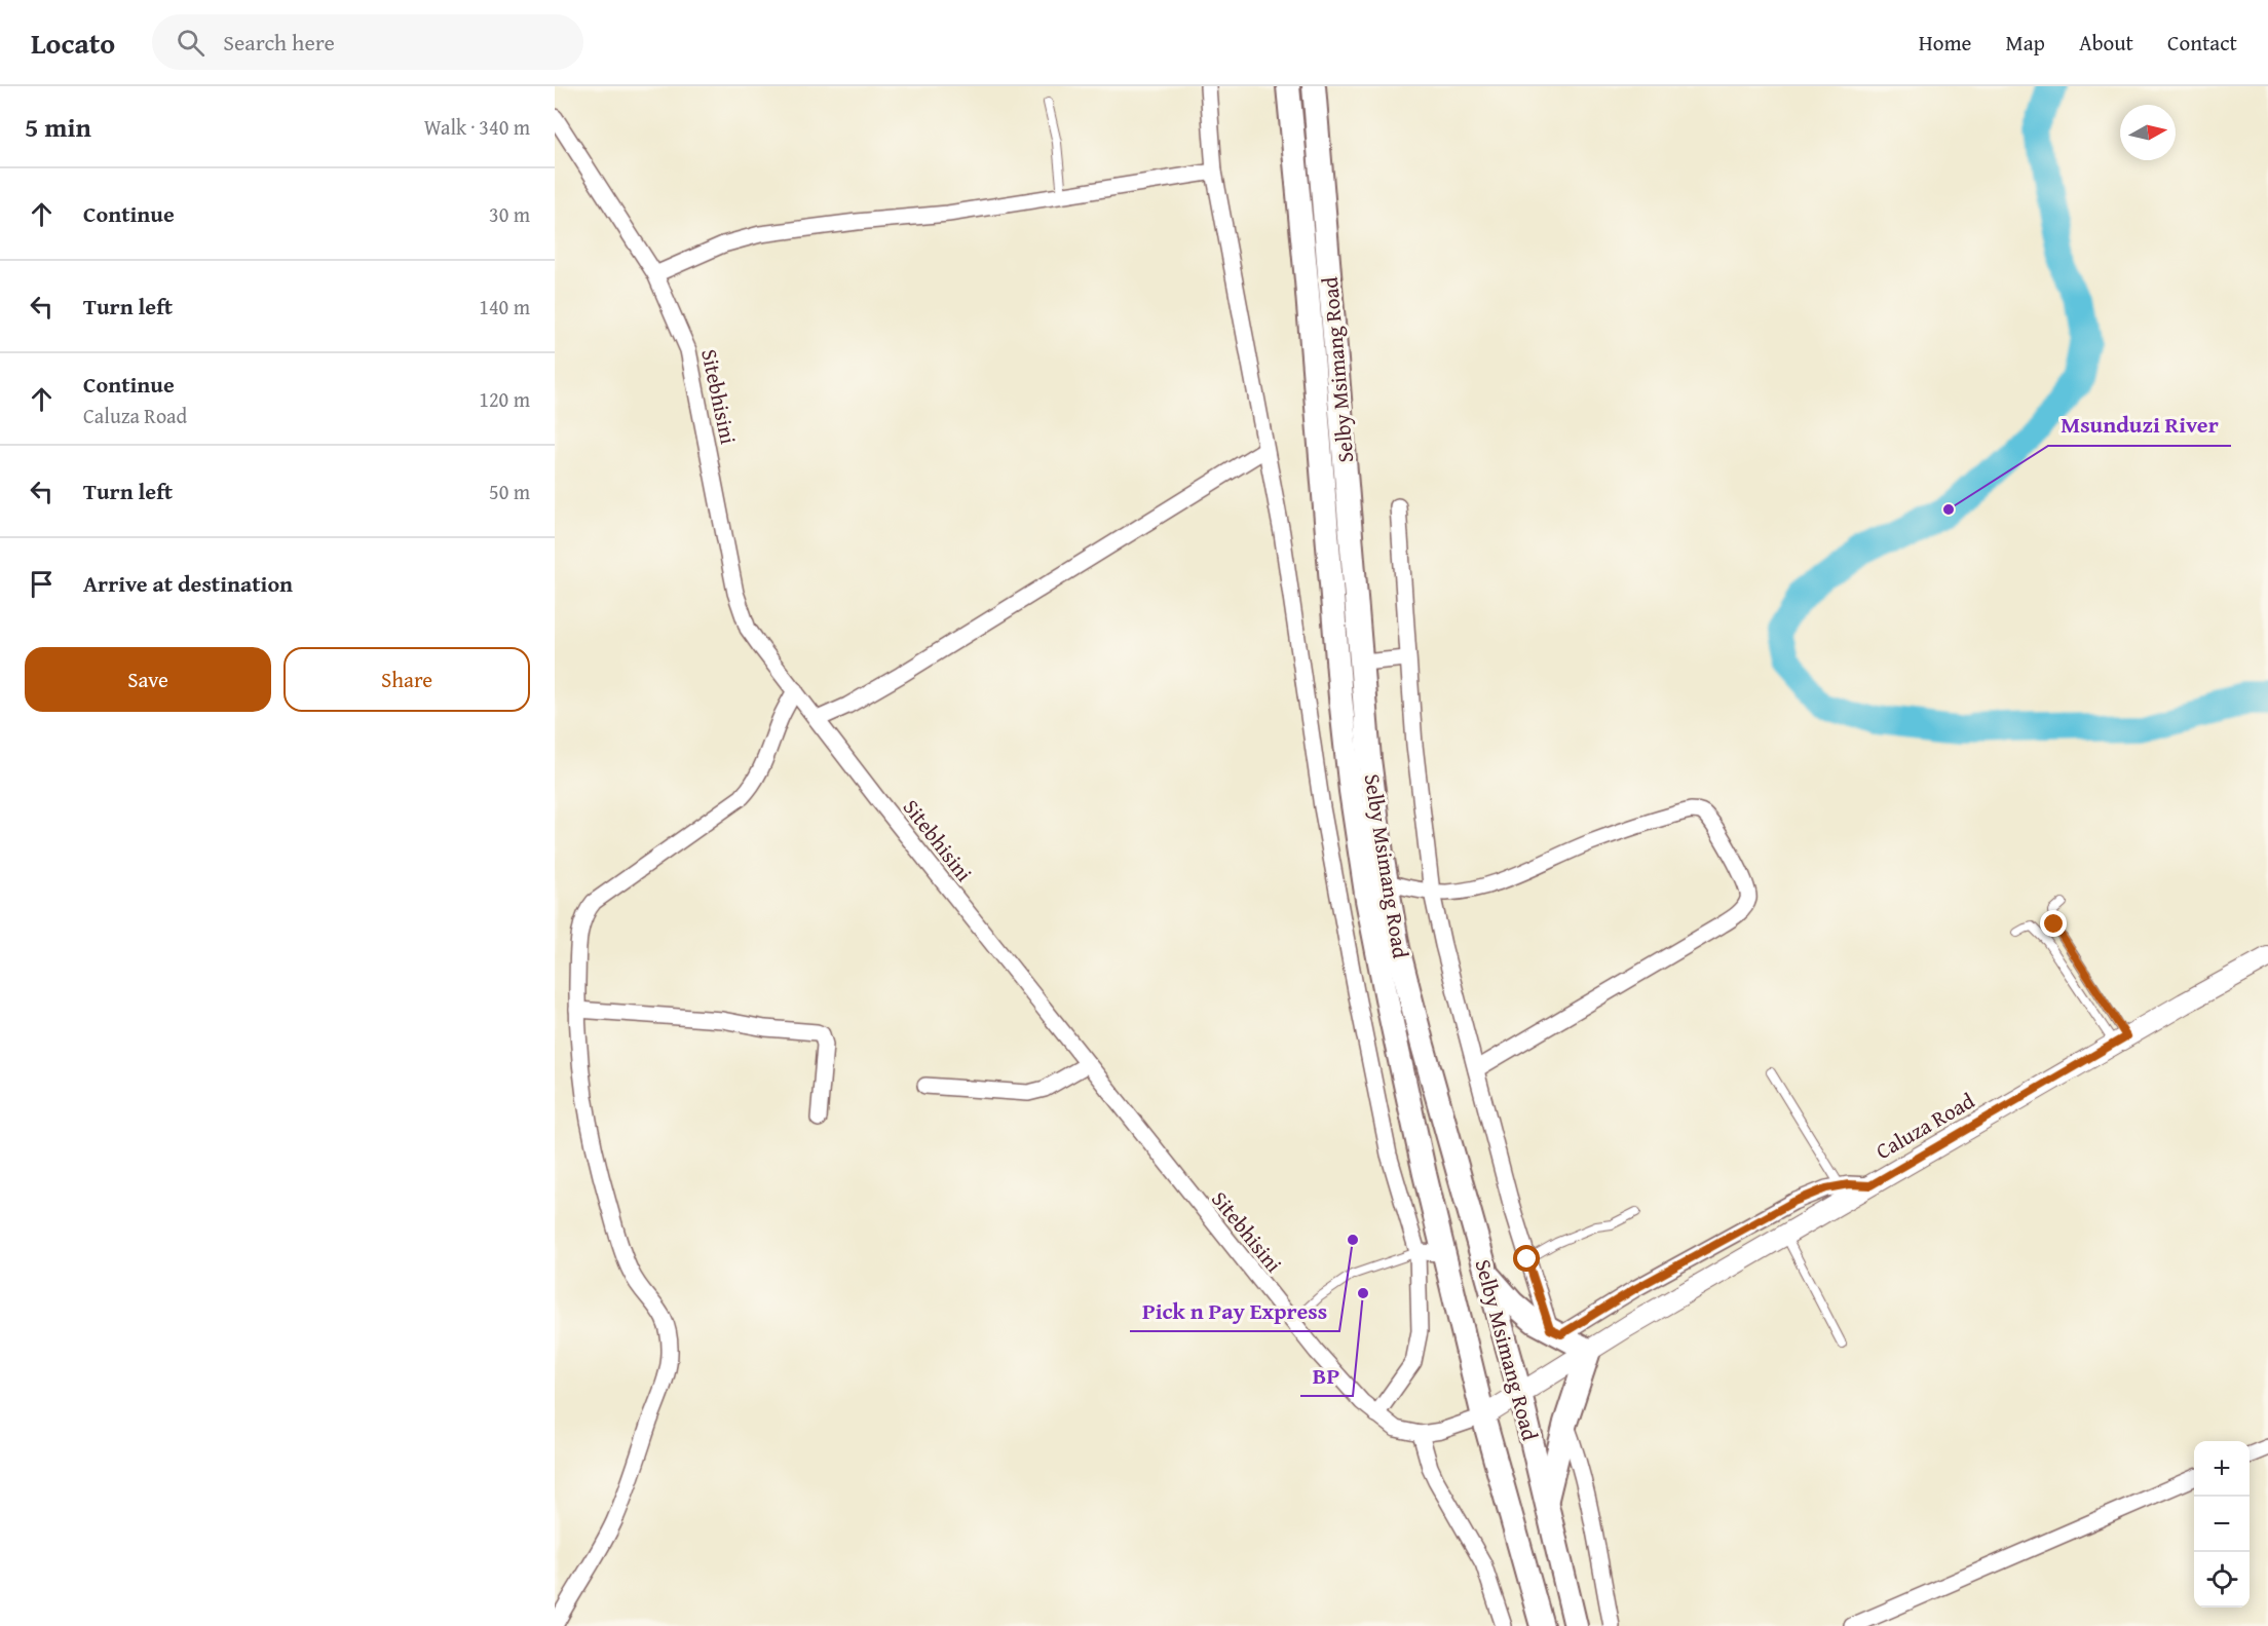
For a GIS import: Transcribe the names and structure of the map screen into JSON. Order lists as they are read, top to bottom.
{
  "streets": {
    "main road": ["Selby Msimang Road"],
    "street": ["Sitebhisini", "Caluza Road"]
  },
  "crossings": [
    ["Selby Msimang Road", "Sitebhisini"],
    ["Selby Msimang Road", "Caluza Road"],
    ["Sitebhisini", "Caluza Road"]
  ],
  "places": ["Msunduzi River", "Pick n Pay Express", "BP"],
  "north": "right",
  "page": {
    "header": "Locato",
    "search": "Search here",
    "nav": [
      "Home",
      "Map",
      "About",
      "Contact"
    ],
    "heading": ["5 min", "Walk · 340 m"],
    "list": [
      ["Continue", "30 m"],
      ["Turn left", "140 m"],
      ["Continue", "Caluza Road", "120 m"],
      ["Turn left", "50 m"],
      "Arrive at destination"
    ],
    "buttons": ["Save", "Share"],
    "map_buttons": ["+", "−"]
  }
}
